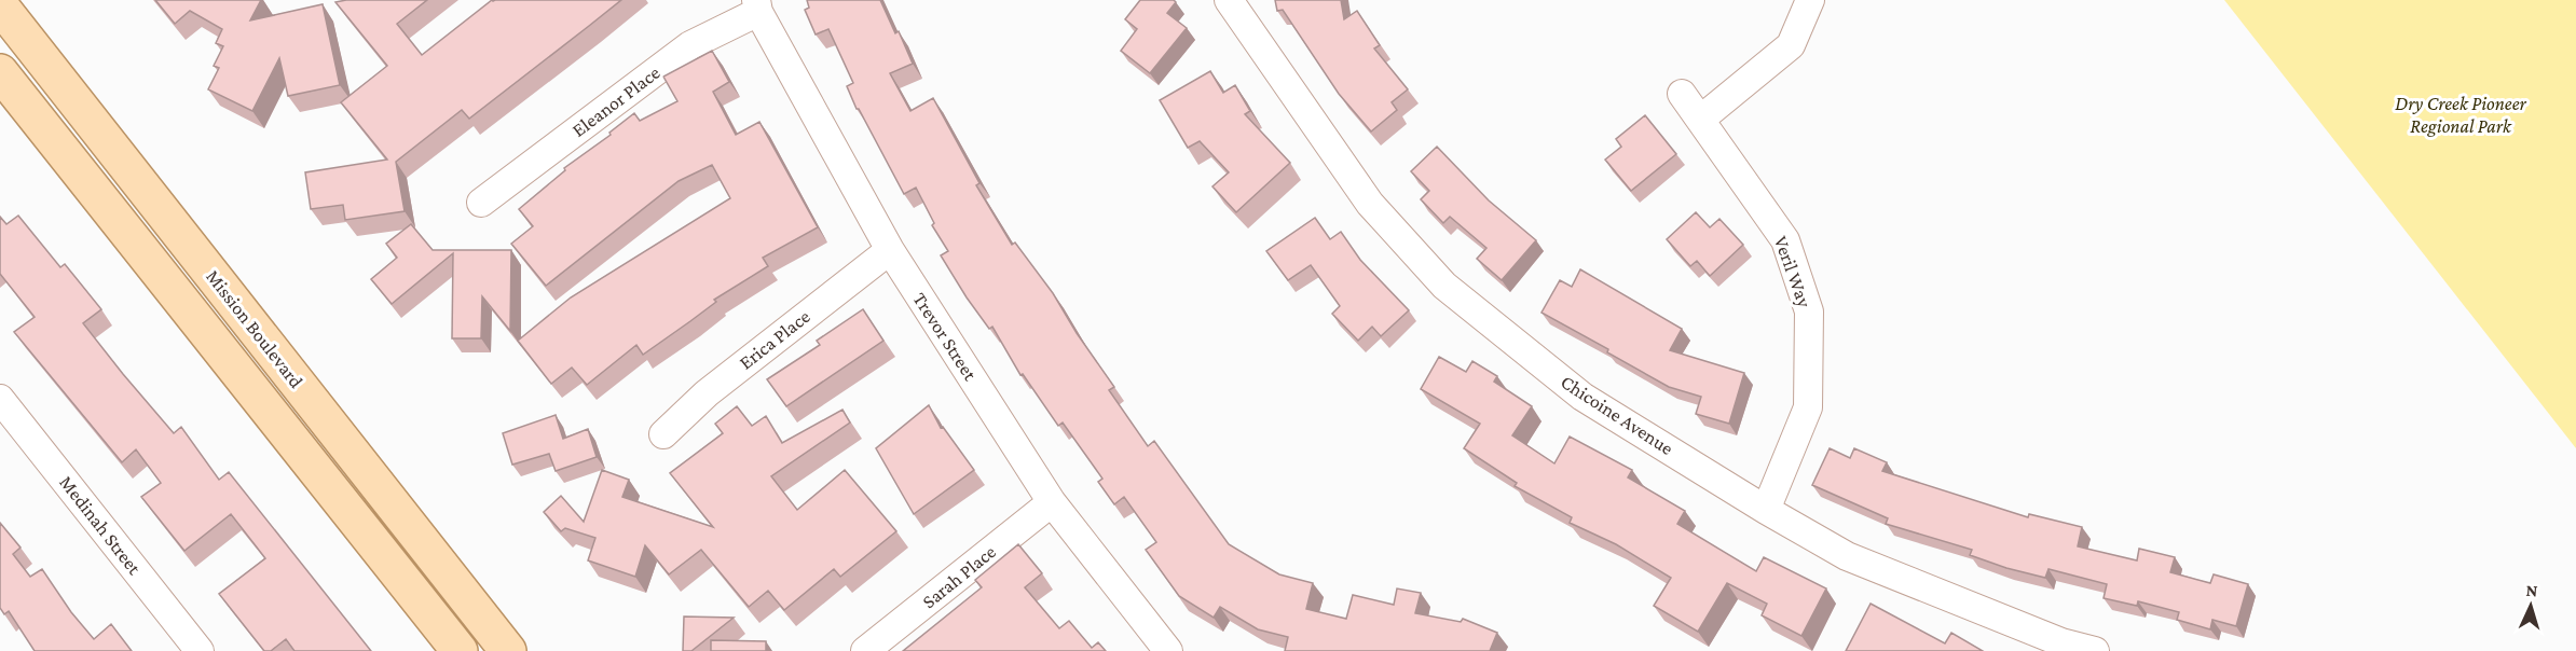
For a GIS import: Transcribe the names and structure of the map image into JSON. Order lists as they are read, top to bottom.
{
  "streets": {
    "main road": ["Mission Boulevard"],
    "street": [
      "Eleanor Place",
      "Veril Way",
      "Trevor Street",
      "Erica Place",
      "Chicoine Avenue",
      "Medinah Street",
      "Sarah Place"
    ]
  },
  "crossings": [
    ["Eleanor Place", "Trevor Street"],
    ["Veril Way", "Chicoine Avenue"],
    ["Trevor Street", "Erica Place"],
    ["Trevor Street", "Sarah Place"]
  ],
  "parks": ["Dry Creek Pioneer Regional Park"],
  "north": "top"
}
